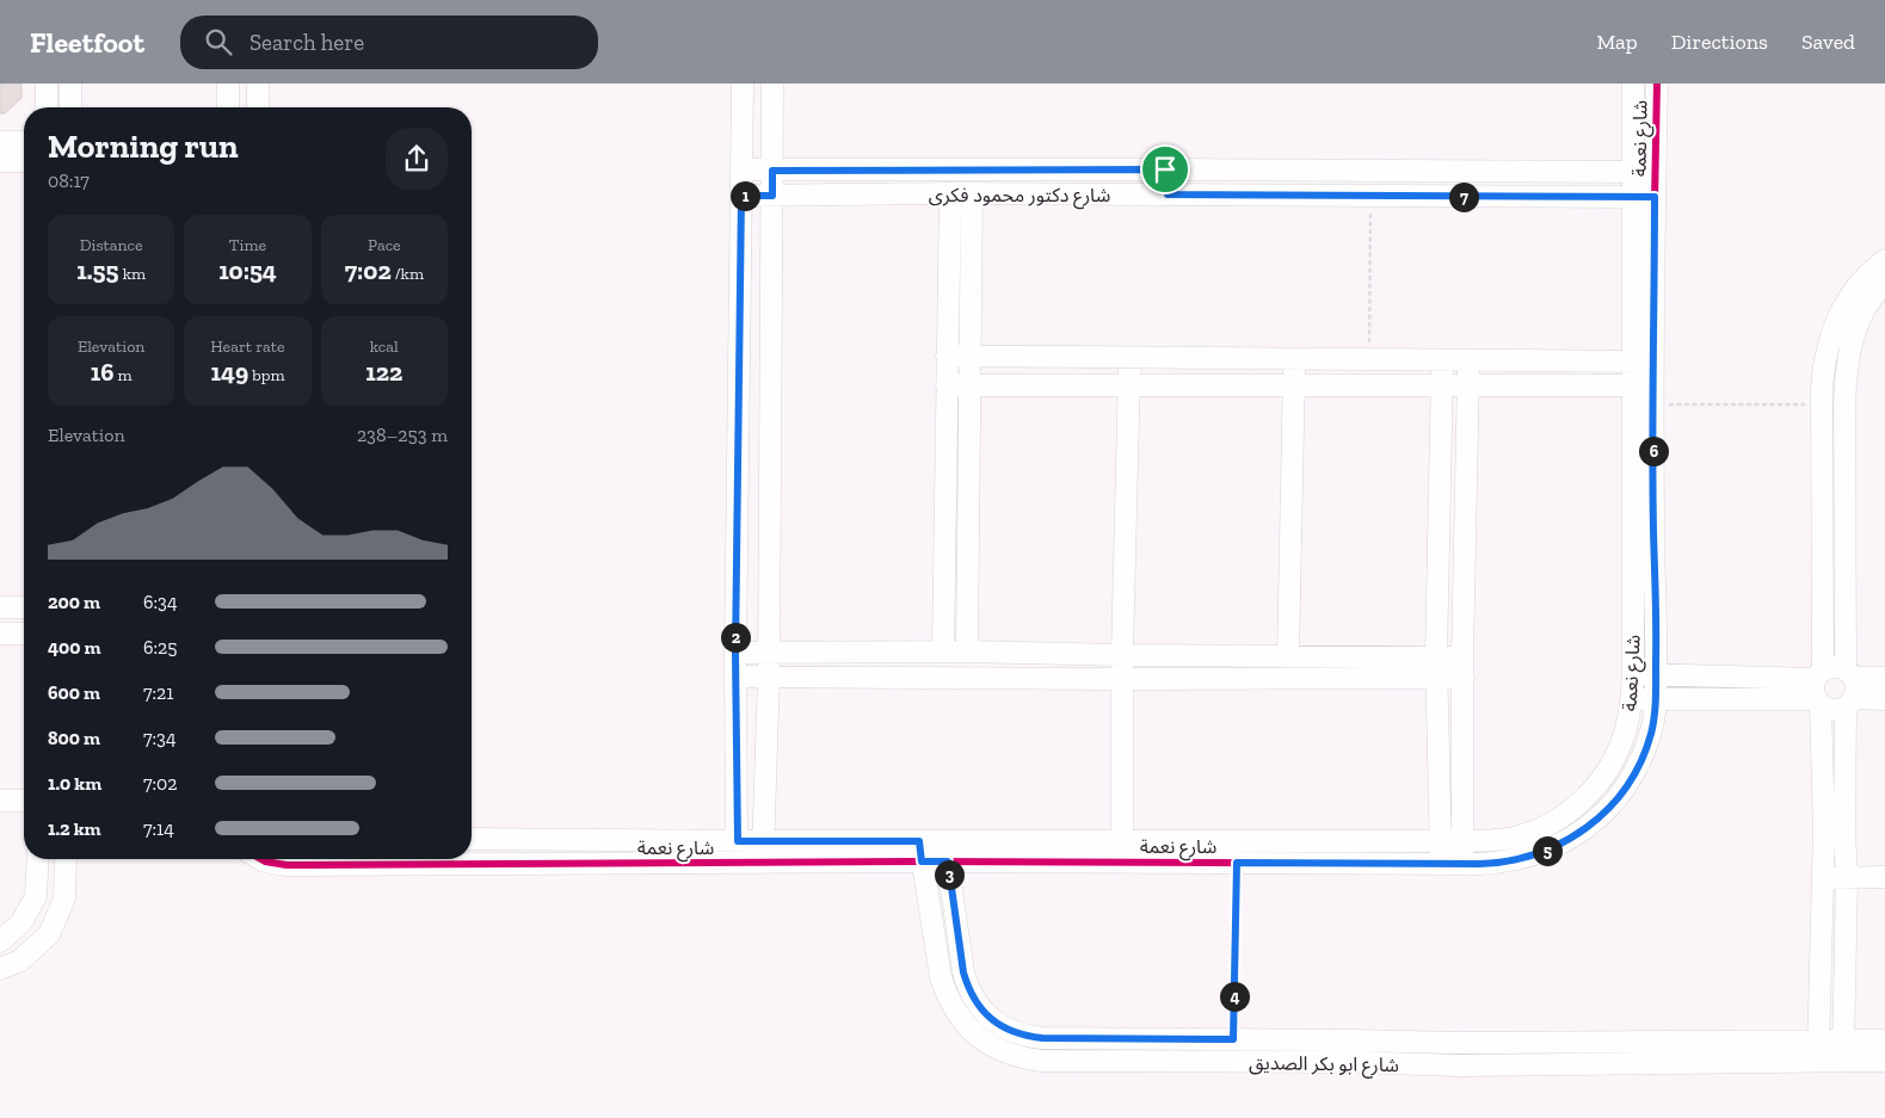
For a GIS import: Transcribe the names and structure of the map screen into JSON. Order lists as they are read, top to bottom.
{
  "streets": {
    "street": ["شارع نعمة", "شارع دكتور محمود فكرى", "شارع ابو بكر الصديق"]
  },
  "crossings": [
    ["شارع نعمة", "شارع دكتور محمود فكرى"],
    ["شارع نعمة", "شارع ابو بكر الصديق"]
  ],
  "page": {
    "header": "Fleetfoot",
    "search": "Search here",
    "nav": ["Map", "Directions", "Saved"],
    "heading": ["Morning run", "08:17"],
    "pins": [
      "1",
      "7",
      "6",
      "2",
      "5",
      "3",
      "4"
    ],
    "stats": [
      ["Distance", "1.55 km"],
      ["Time", "10:54"],
      ["Pace", "7:02 /km"],
      ["Elevation", "16 m"],
      ["Heart rate", "149 bpm"],
      ["kcal", "122"]
    ],
    "chart": ["Elevation", "238–253 m"],
    "list": [
      {
        "name": "200 m",
        "note": "6:34"
      },
      {
        "name": "400 m",
        "note": "6:25"
      },
      {
        "name": "600 m",
        "note": "7:21"
      },
      {
        "name": "800 m",
        "note": "7:34"
      },
      {
        "name": "1.0 km",
        "note": "7:02"
      },
      {
        "name": "1.2 km",
        "note": "7:14"
      }
    ]
  }
}
